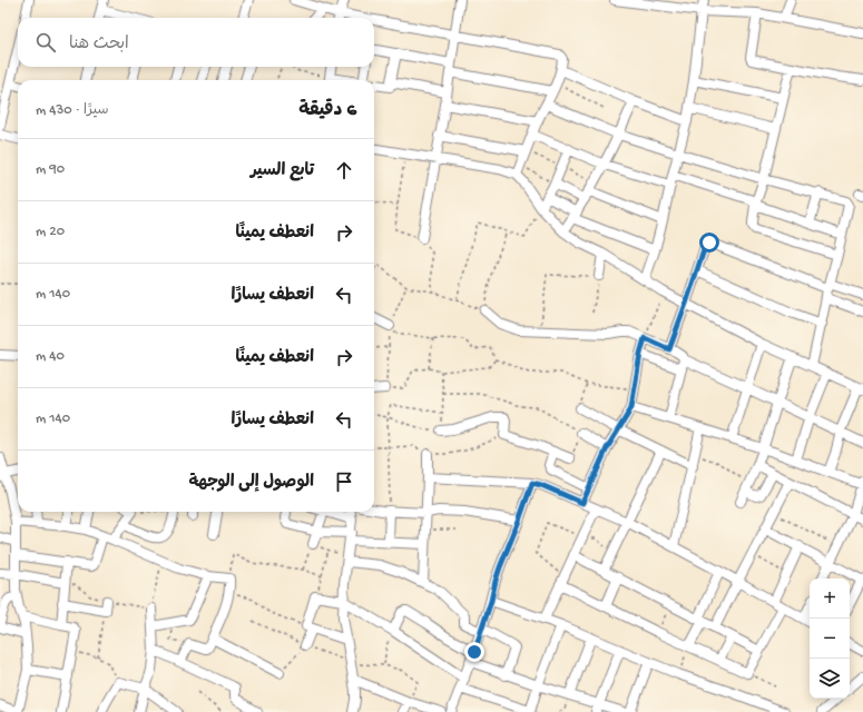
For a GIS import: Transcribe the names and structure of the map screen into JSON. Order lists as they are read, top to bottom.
{
  "page": {
    "search": "ابحث هنا",
    "heading": ["6 دقيقة", "سيرًا · 430 m"],
    "list": [
      ["تابع السير", "90 m"],
      ["انعطف يمينًا", "20 m"],
      ["انعطف يسارًا", "140 m"],
      ["انعطف يمينًا", "40 m"],
      ["انعطف يسارًا", "140 m"],
      "الوصول إلى الوجهة"
    ],
    "map_buttons": ["+", "−"]
  }
}
